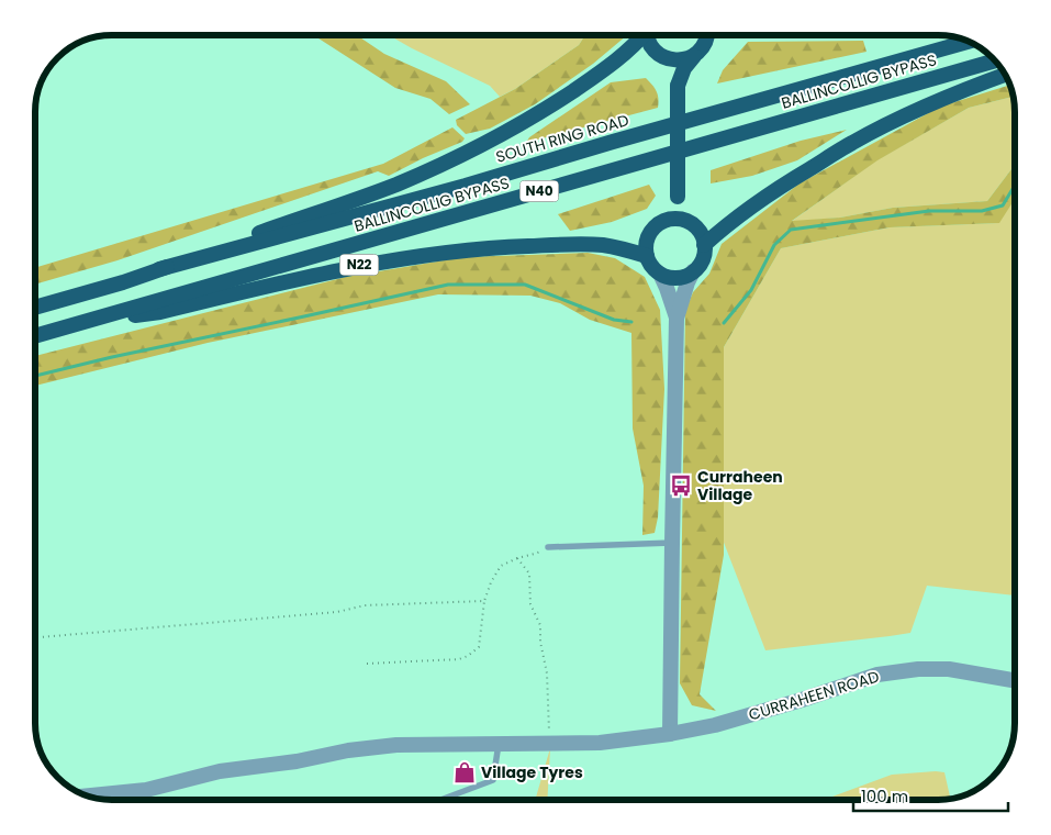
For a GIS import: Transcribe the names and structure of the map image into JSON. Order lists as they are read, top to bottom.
{
  "streets": {
    "highway": [
      "BALLINCOLLIG BYPASS",
      "SOUTH RING ROAD",
      "N40",
      "N22"
    ],
    "street": ["CURRAHEEN ROAD"]
  },
  "crossings": [
    ["BALLINCOLLIG BYPASS", "N22"]
  ],
  "places": {
    "bus stop": ["Curraheen Village"],
    "shop": ["Village Tyres"]
  },
  "scale_bar": "100 m"
}
